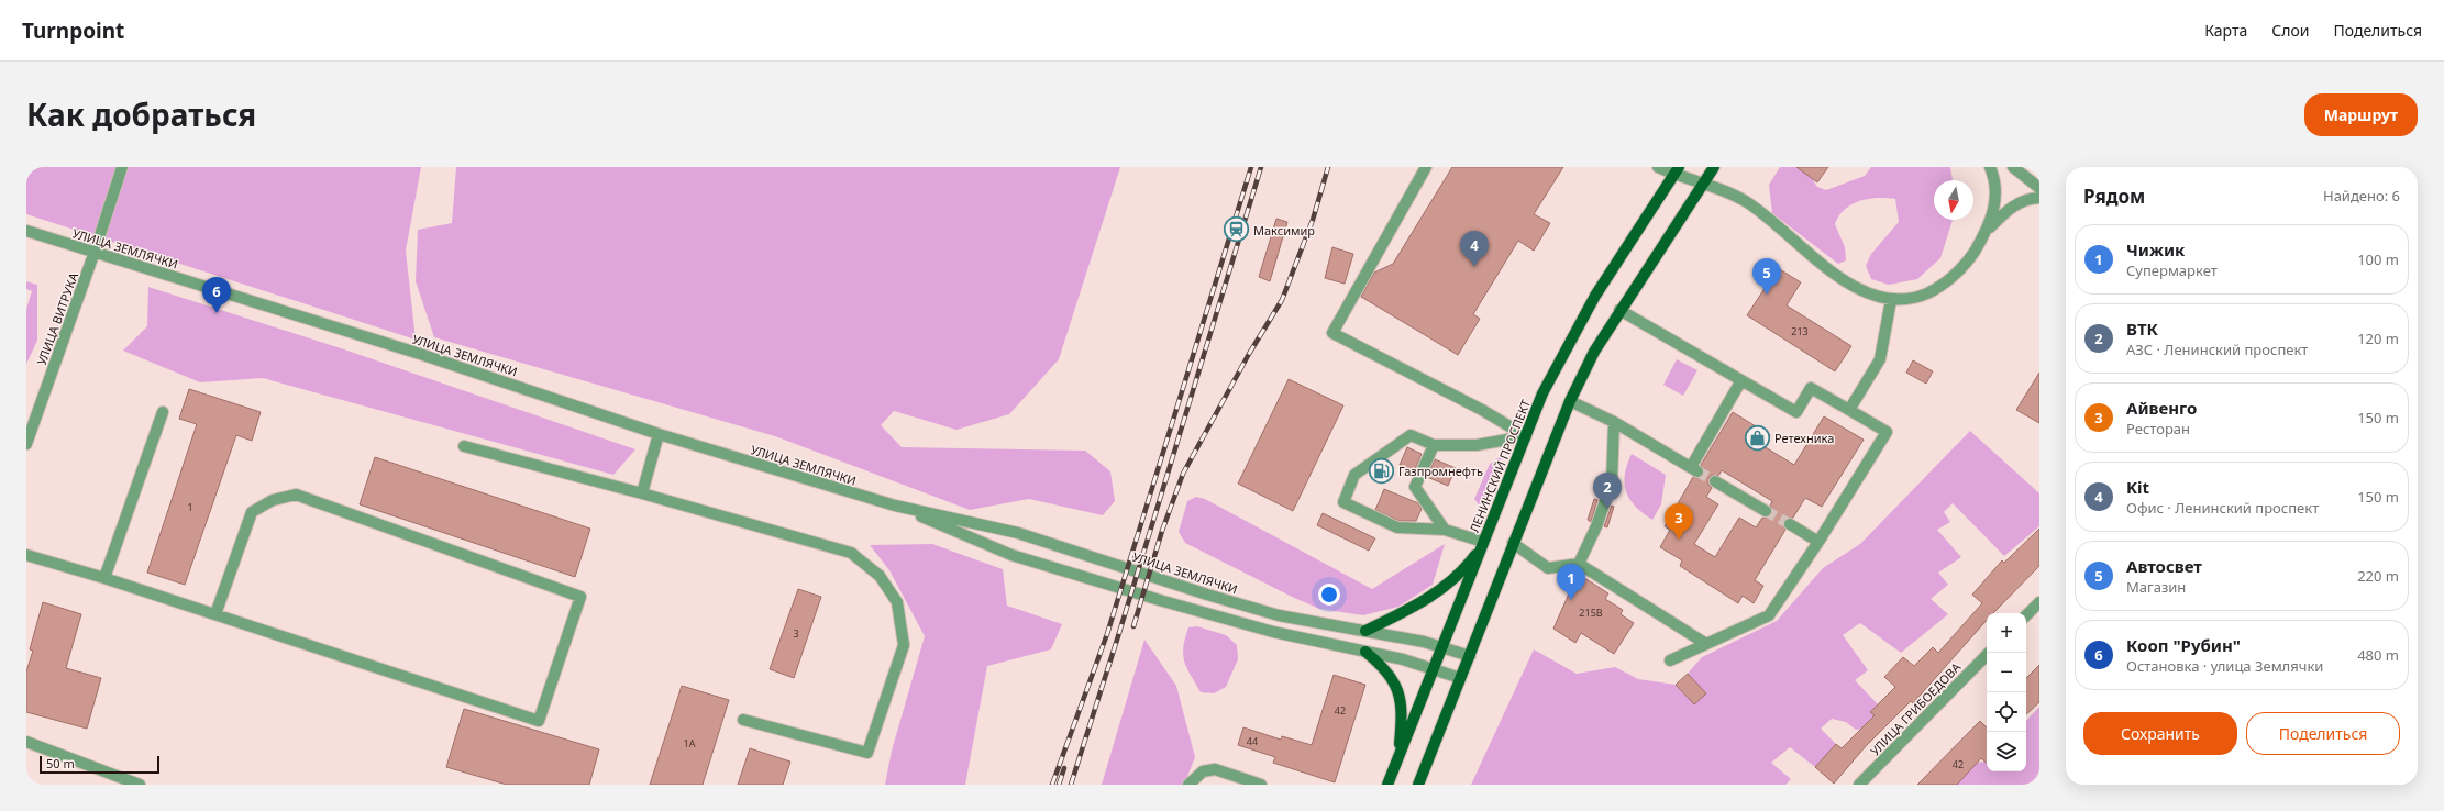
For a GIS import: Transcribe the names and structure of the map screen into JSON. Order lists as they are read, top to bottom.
{
  "streets": {
    "main road": ["ЛЕНИНСКИЙ ПРОСПЕКТ"],
    "street": ["УЛИЦА ЗЕМЛЯЧКИ", "УЛИЦА ВИТРУКА", "УЛИЦА ГРИБОЕДОВА"]
  },
  "crossings": [
    ["УЛИЦА ЗЕМЛЯЧКИ", "УЛИЦА ВИТРУКА"],
    ["УЛИЦА ЗЕМЛЯЧКИ", "ЛЕНИНСКИЙ ПРОСПЕКТ"]
  ],
  "places": {
    "station": ["Максимир"],
    "shop": ["Ретехника"],
    "fuel station": ["Газпромнефть"]
  },
  "house_numbers": [
    "213",
    "1",
    "215В",
    "3",
    "42",
    "44",
    "1А",
    "42"
  ],
  "scale_bar": "50 m",
  "north": "bottom",
  "page": {
    "header": "Turnpoint",
    "nav": ["Карта", "Слои", "Поделиться"],
    "title": "Как добраться",
    "buttons": [
      "Маршрут",
      ["Сохранить", "Поделиться"]
    ],
    "heading": ["Рядом", "Найдено: 6"],
    "list": [
      {
        "mark": "1",
        "name": "Чижик",
        "note": "Супермаркет",
        "value": "100 m"
      },
      {
        "mark": "2",
        "name": "ВТК",
        "note": "АЗС · Ленинский проспект",
        "value": "120 m"
      },
      {
        "mark": "3",
        "name": "Айвенго",
        "note": "Ресторан",
        "value": "150 m"
      },
      {
        "mark": "4",
        "name": "Kit",
        "note": "Офис · Ленинский проспект",
        "value": "150 m"
      },
      {
        "mark": "5",
        "name": "Автосвет",
        "note": "Магазин",
        "value": "220 m"
      },
      {
        "mark": "6",
        "name": "Кооп \"Рубин\"",
        "note": "Остановка · улица Землячки",
        "value": "480 m"
      }
    ],
    "pins": [
      "4",
      "5",
      "6",
      "2",
      "3",
      "1"
    ],
    "map_buttons": ["+", "−"],
    "scale": "50 m"
  }
}
